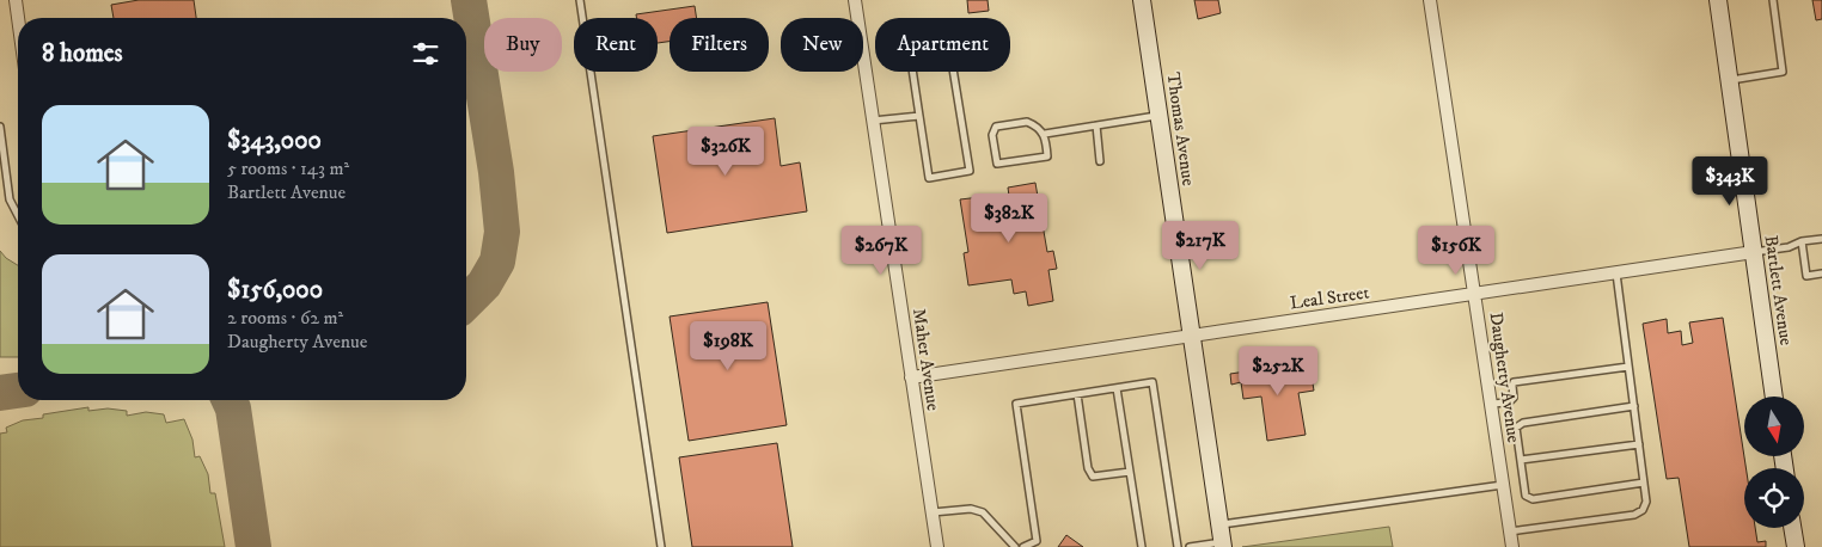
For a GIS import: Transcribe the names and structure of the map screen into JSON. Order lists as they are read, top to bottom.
{
  "streets": {
    "street": [
      "Thomas Avenue",
      "Bartlett Avenue",
      "Leal Street",
      "Maher Avenue",
      "Daugherty Avenue"
    ]
  },
  "crossings": [
    ["Thomas Avenue", "Leal Street"],
    ["Bartlett Avenue", "Leal Street"],
    ["Leal Street", "Maher Avenue"],
    ["Leal Street", "Daugherty Avenue"]
  ],
  "north": "bottom",
  "page": {
    "chip": [
      "Buy",
      "Rent",
      "Filters",
      "New",
      "Apartment"
    ],
    "heading": "8 homes",
    "list": [
      {
        "name": "$343,000",
        "note": "5 rooms · 143 m² · Bartlett Avenue"
      },
      {
        "name": "$156,000",
        "note": "2 rooms · 62 m² · Daugherty Avenue"
      }
    ],
    "price": [
      "$326K",
      "$343K",
      "$382K",
      "$217K",
      "$267K",
      "$156K",
      "$198K",
      "$252K"
    ]
  }
}
